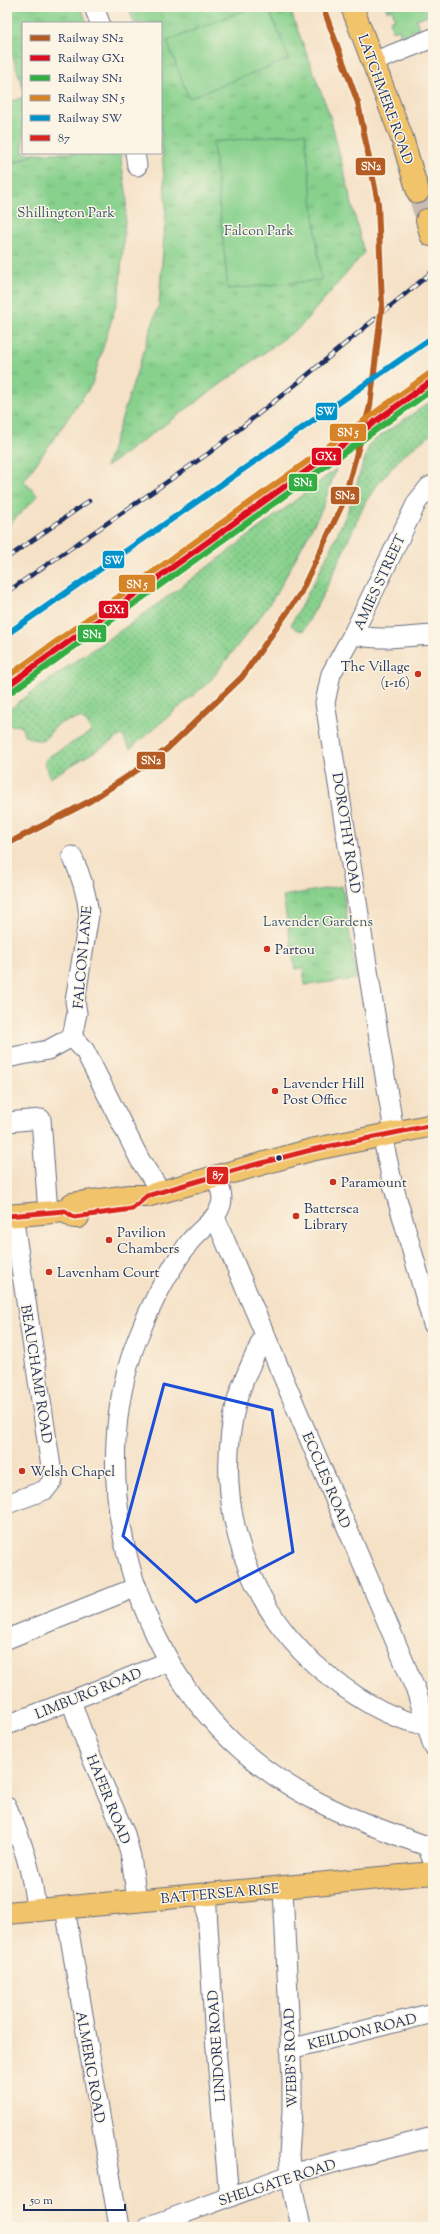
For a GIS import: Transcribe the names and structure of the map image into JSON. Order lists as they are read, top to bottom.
{
  "streets": {
    "main road": ["LATCHMERE ROAD", "BATTERSEA RISE"],
    "street": [
      "AMIES STREET",
      "DOROTHY ROAD",
      "FALCON LANE",
      "BEAUCHAMP ROAD",
      "ECCLES ROAD",
      "LIMBURG ROAD",
      "HAFER ROAD",
      "KEILDON ROAD",
      "LINDORE ROAD",
      "WEBB'S ROAD",
      "ALMERIC ROAD",
      "SHELGATE ROAD"
    ]
  },
  "crossings": [
    ["AMIES STREET", "DOROTHY ROAD"],
    ["LIMBURG ROAD", "HAFER ROAD"],
    ["HAFER ROAD", "BATTERSEA RISE"],
    ["BATTERSEA RISE", "LINDORE ROAD"],
    ["BATTERSEA RISE", "WEBB'S ROAD"],
    ["BATTERSEA RISE", "ALMERIC ROAD"],
    ["KEILDON ROAD", "WEBB'S ROAD"],
    ["LINDORE ROAD", "SHELGATE ROAD"],
    ["WEBB'S ROAD", "SHELGATE ROAD"]
  ],
  "parks": ["Shillington Park", "Falcon Park", "Lavender Gardens"],
  "places": [
    "The Village (1-16)",
    "Partou",
    "Lavender Hill Post Office",
    "Paramount",
    "Battersea Library",
    "Pavilion Chambers",
    "Lavenham Court",
    "Welsh Chapel"
  ],
  "lines": [
    "rail line SN2",
    "rail line SW",
    "rail line GX1",
    "rail line SN1",
    "transit line 87"
  ],
  "legend": [
    "Railway SN2",
    "Railway GX1",
    "Railway SN1",
    "Railway SN 5",
    "Railway SW",
    "87"
  ],
  "scale_bar": "50 m"
}
